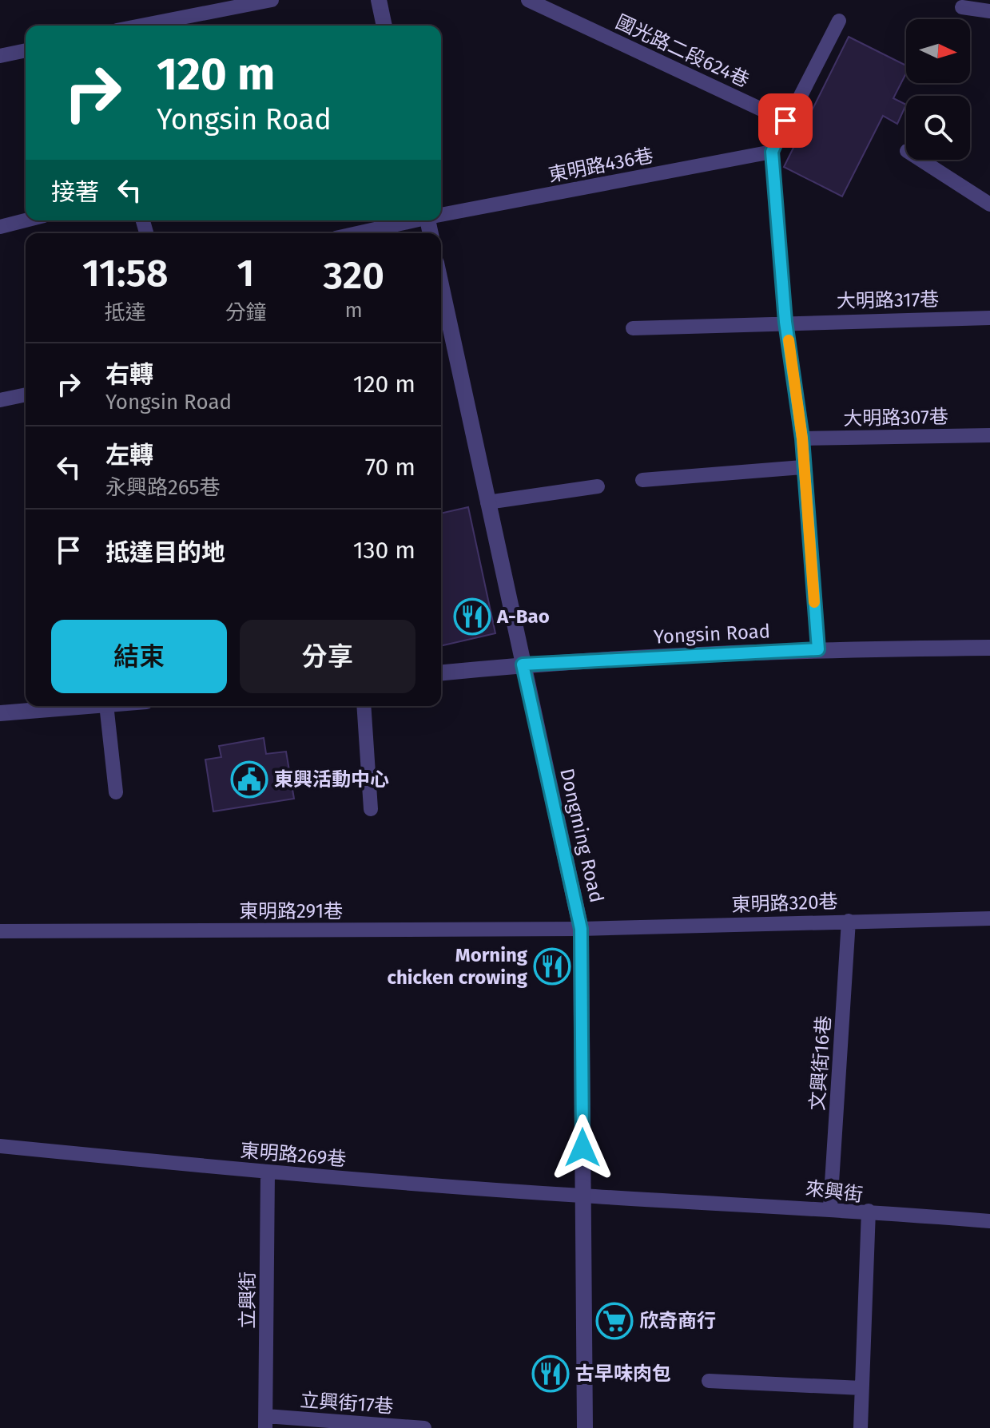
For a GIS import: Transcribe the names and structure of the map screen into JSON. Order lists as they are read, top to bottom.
{
  "streets": {
    "street": ["Yongsin Road", "Dongming Road"],
    "lane": [
      "國光路二段624巷",
      "東明路436巷",
      "大明路317巷",
      "大明路307巷",
      "東明路320巷",
      "東明路291巷",
      "文興街16巷",
      "東明路269巷",
      "來興街",
      "立興街",
      "立興街17巷"
    ]
  },
  "crossings": [
    ["Yongsin Road", "Dongming Road"],
    ["Dongming Road", "東明路320巷"],
    ["Dongming Road", "東明路291巷"],
    ["Dongming Road", "東明路269巷"],
    ["Dongming Road", "來興街"],
    ["東明路320巷", "東明路291巷"],
    ["東明路320巷", "文興街16巷"],
    ["文興街16巷", "來興街"],
    ["東明路269巷", "來興街"],
    ["東明路269巷", "立興街"],
    ["立興街", "立興街17巷"]
  ],
  "places": {
    "restaurant": ["A-Bao", "Morning chicken crowing", "古早味肉包"],
    "public building": ["東興活動中心"],
    "supermarket": ["欣奇商行"]
  },
  "north": "right",
  "page": {
    "turn": ["120 m", "Yongsin Road"],
    "then": "接著",
    "eta": [
      "11:58",
      "抵達",
      "1",
      "分鐘",
      "320",
      "m"
    ],
    "list": [
      {
        "name": "右轉",
        "note": "Yongsin Road",
        "value": "120 m"
      },
      {
        "name": "左轉",
        "note": "永興路265巷",
        "value": "70 m"
      },
      {
        "name": "抵達目的地",
        "value": "130 m"
      }
    ],
    "buttons": ["結束", "分享"]
  }
}
